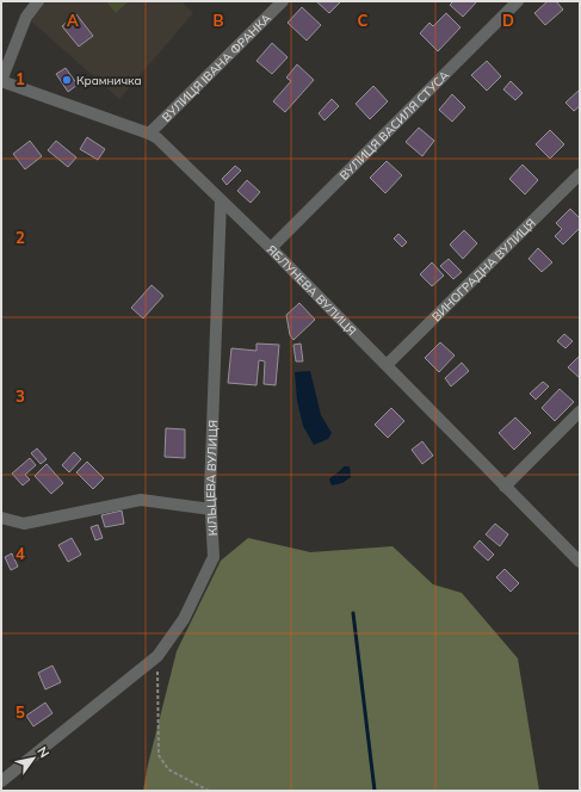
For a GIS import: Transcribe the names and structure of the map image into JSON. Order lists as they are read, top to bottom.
{
  "streets": {
    "street": [
      "ВУЛИЦЯ ІВАНА ФРАНКА",
      "ВУЛИЦЯ ВАСИЛЯ СТУСА",
      "ВИНОГРАДНА ВУЛИЦЯ",
      "ЯБЛУНЕВА ВУЛИЦЯ",
      "КІЛЬЦЕВА ВУЛИЦЯ"
    ]
  },
  "crossings": [
    ["ВУЛИЦЯ ІВАНА ФРАНКА", "ЯБЛУНЕВА ВУЛИЦЯ"],
    ["ВУЛИЦЯ ВАСИЛЯ СТУСА", "ЯБЛУНЕВА ВУЛИЦЯ"],
    ["ВИНОГРАДНА ВУЛИЦЯ", "ЯБЛУНЕВА ВУЛИЦЯ"],
    ["ЯБЛУНЕВА ВУЛИЦЯ", "КІЛЬЦЕВА ВУЛИЦЯ"]
  ],
  "places": ["Крамничка"],
  "north": "top right",
  "grid": {
    "columns": [
      "A",
      "B",
      "C",
      "D"
    ],
    "rows": [
      "1",
      "2",
      "3",
      "4",
      "5"
    ]
  }
}
